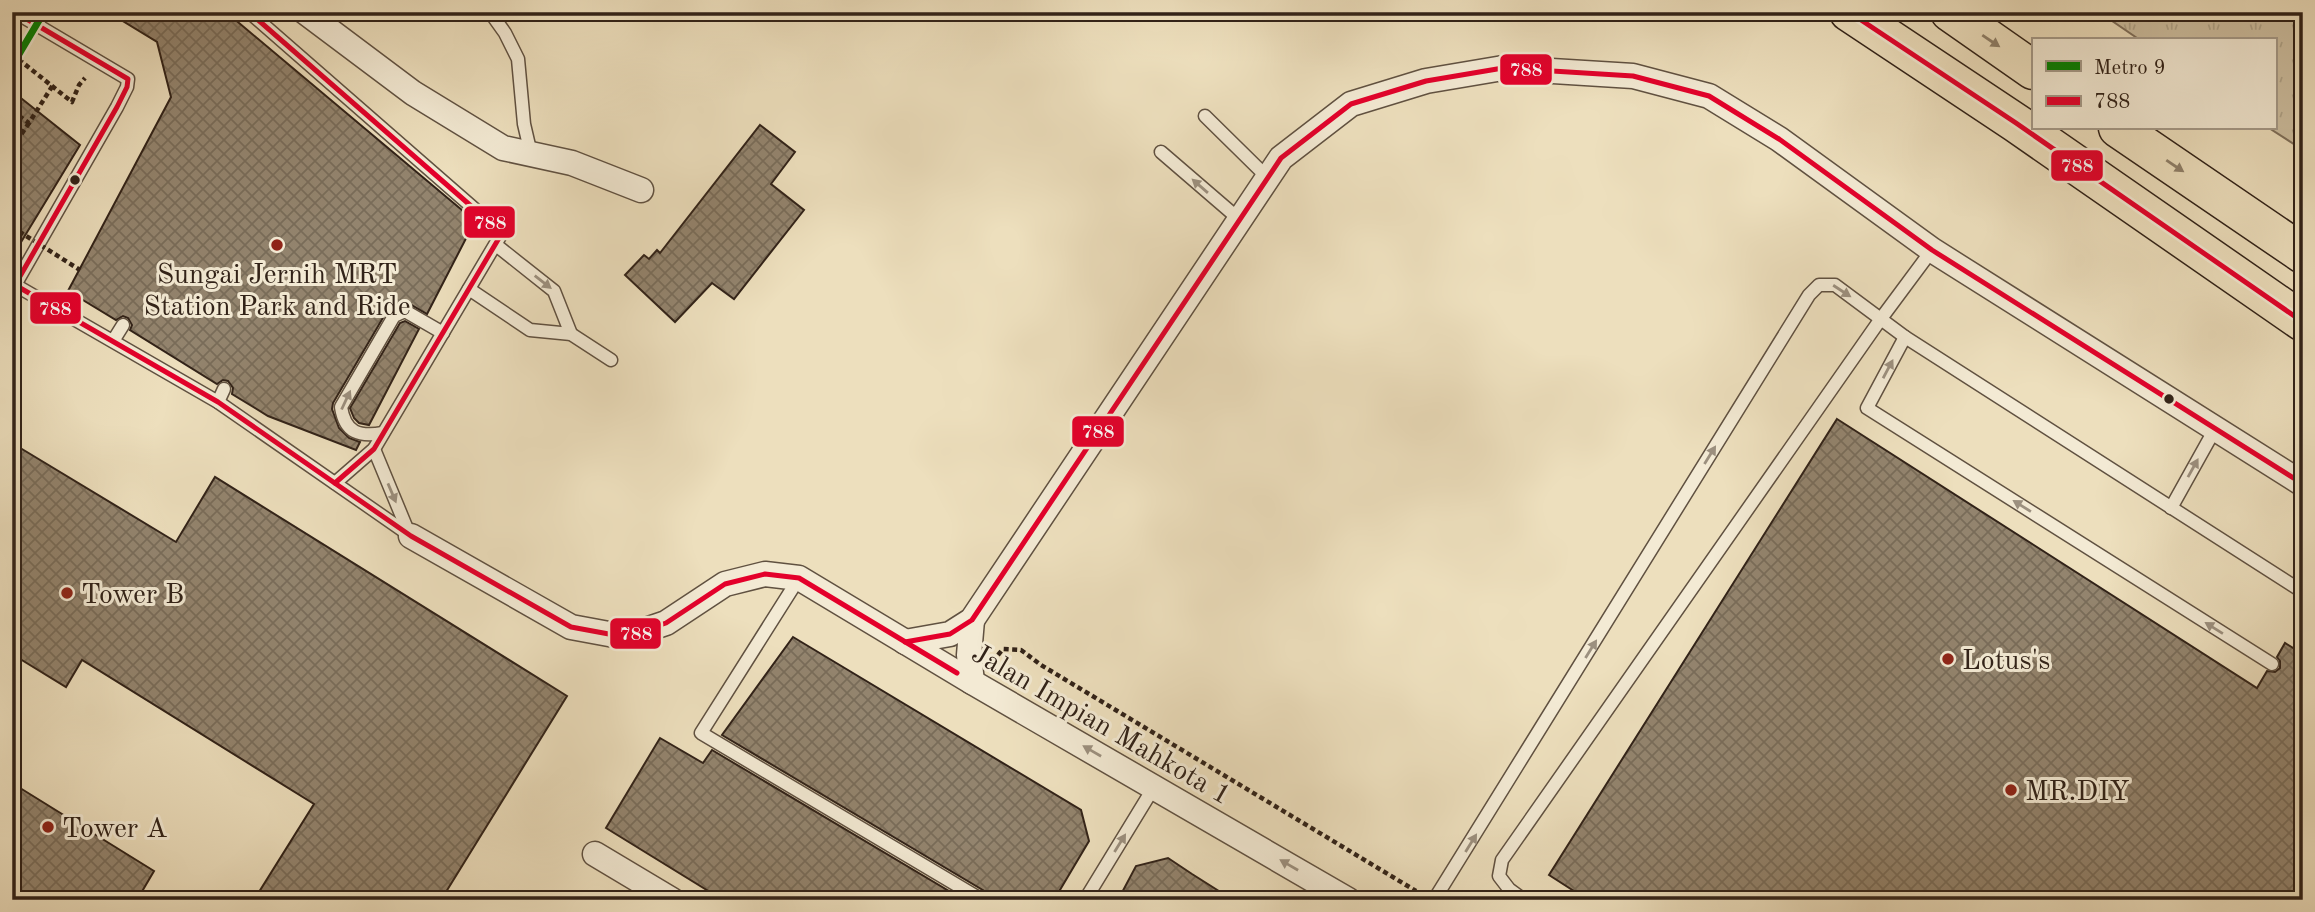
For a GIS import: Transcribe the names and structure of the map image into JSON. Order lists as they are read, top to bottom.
{
  "streets": {
    "street": ["Jalan Impian Mahkota 1"]
  },
  "one_way": ["Jalan Impian Mahkota 1"],
  "places": [
    "Sungai Jernih MRT Station Park and Ride",
    "Tower B",
    "Lotus's",
    "MR.DIY",
    "Tower A"
  ],
  "lines": ["metro line 9", "transit line 788"],
  "legend": ["Metro 9", "788"]
}
